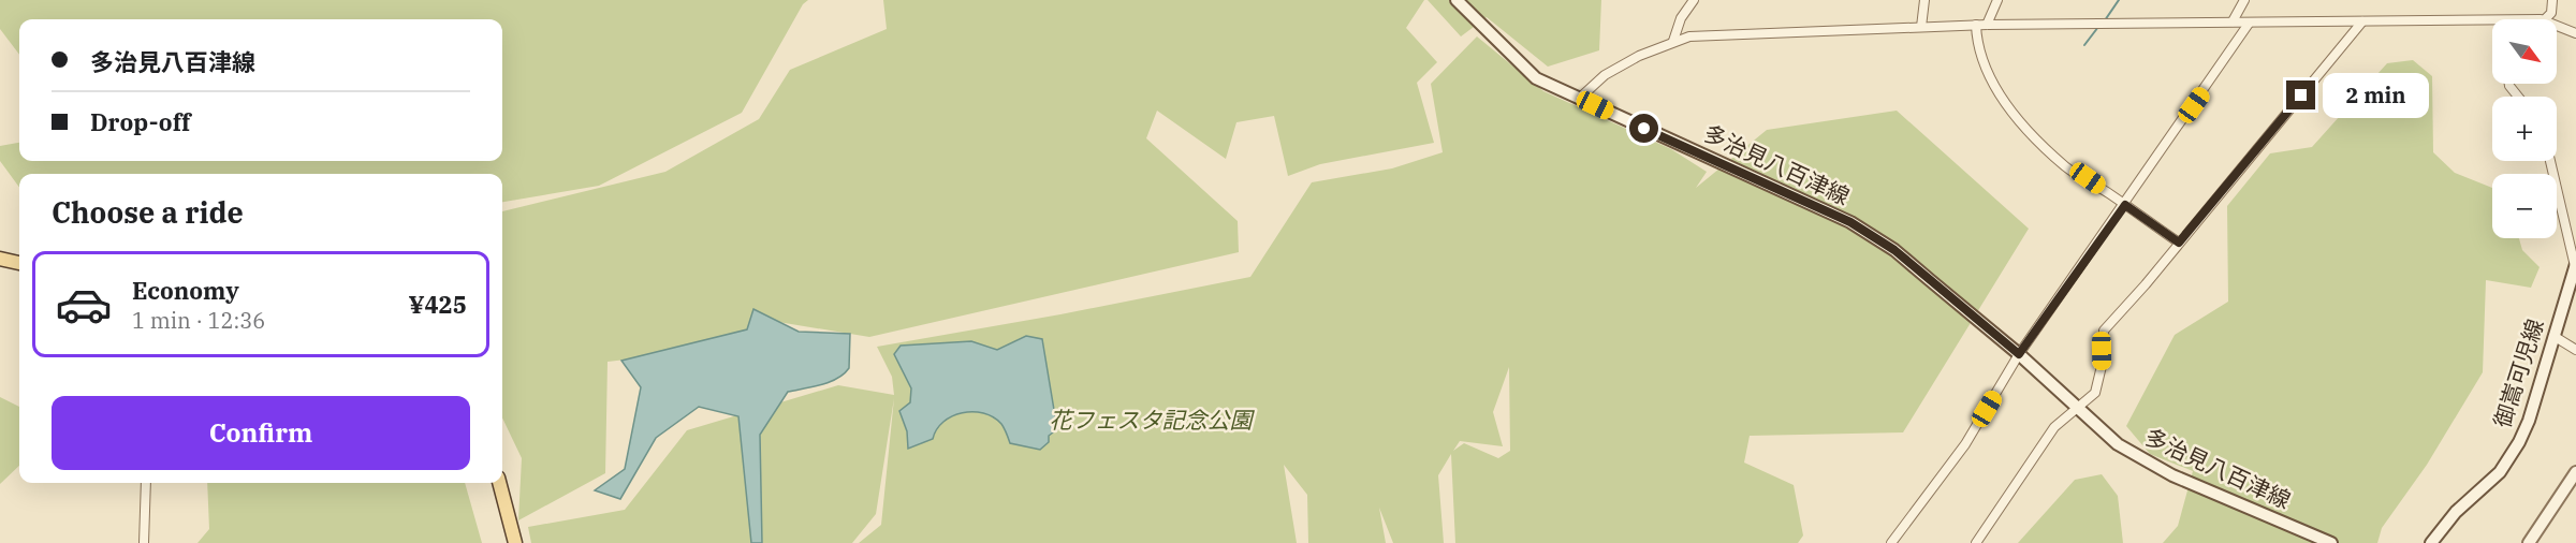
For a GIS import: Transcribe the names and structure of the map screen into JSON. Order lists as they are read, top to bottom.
{
  "streets": {
    "main road": ["多治見八百津線", "御嵩可児線"]
  },
  "parks": ["花フェスタ記念公園"],
  "north": "bottom right",
  "page": {
    "map_buttons": ["+", "−"],
    "banner": ["多治見八百津線", "Drop-off"],
    "bubble": "2 min",
    "heading": "Choose a ride",
    "list": [
      {
        "name": "Economy",
        "note": "1 min · 12:36",
        "value": "¥425"
      }
    ],
    "buttons": "Confirm"
  }
}
